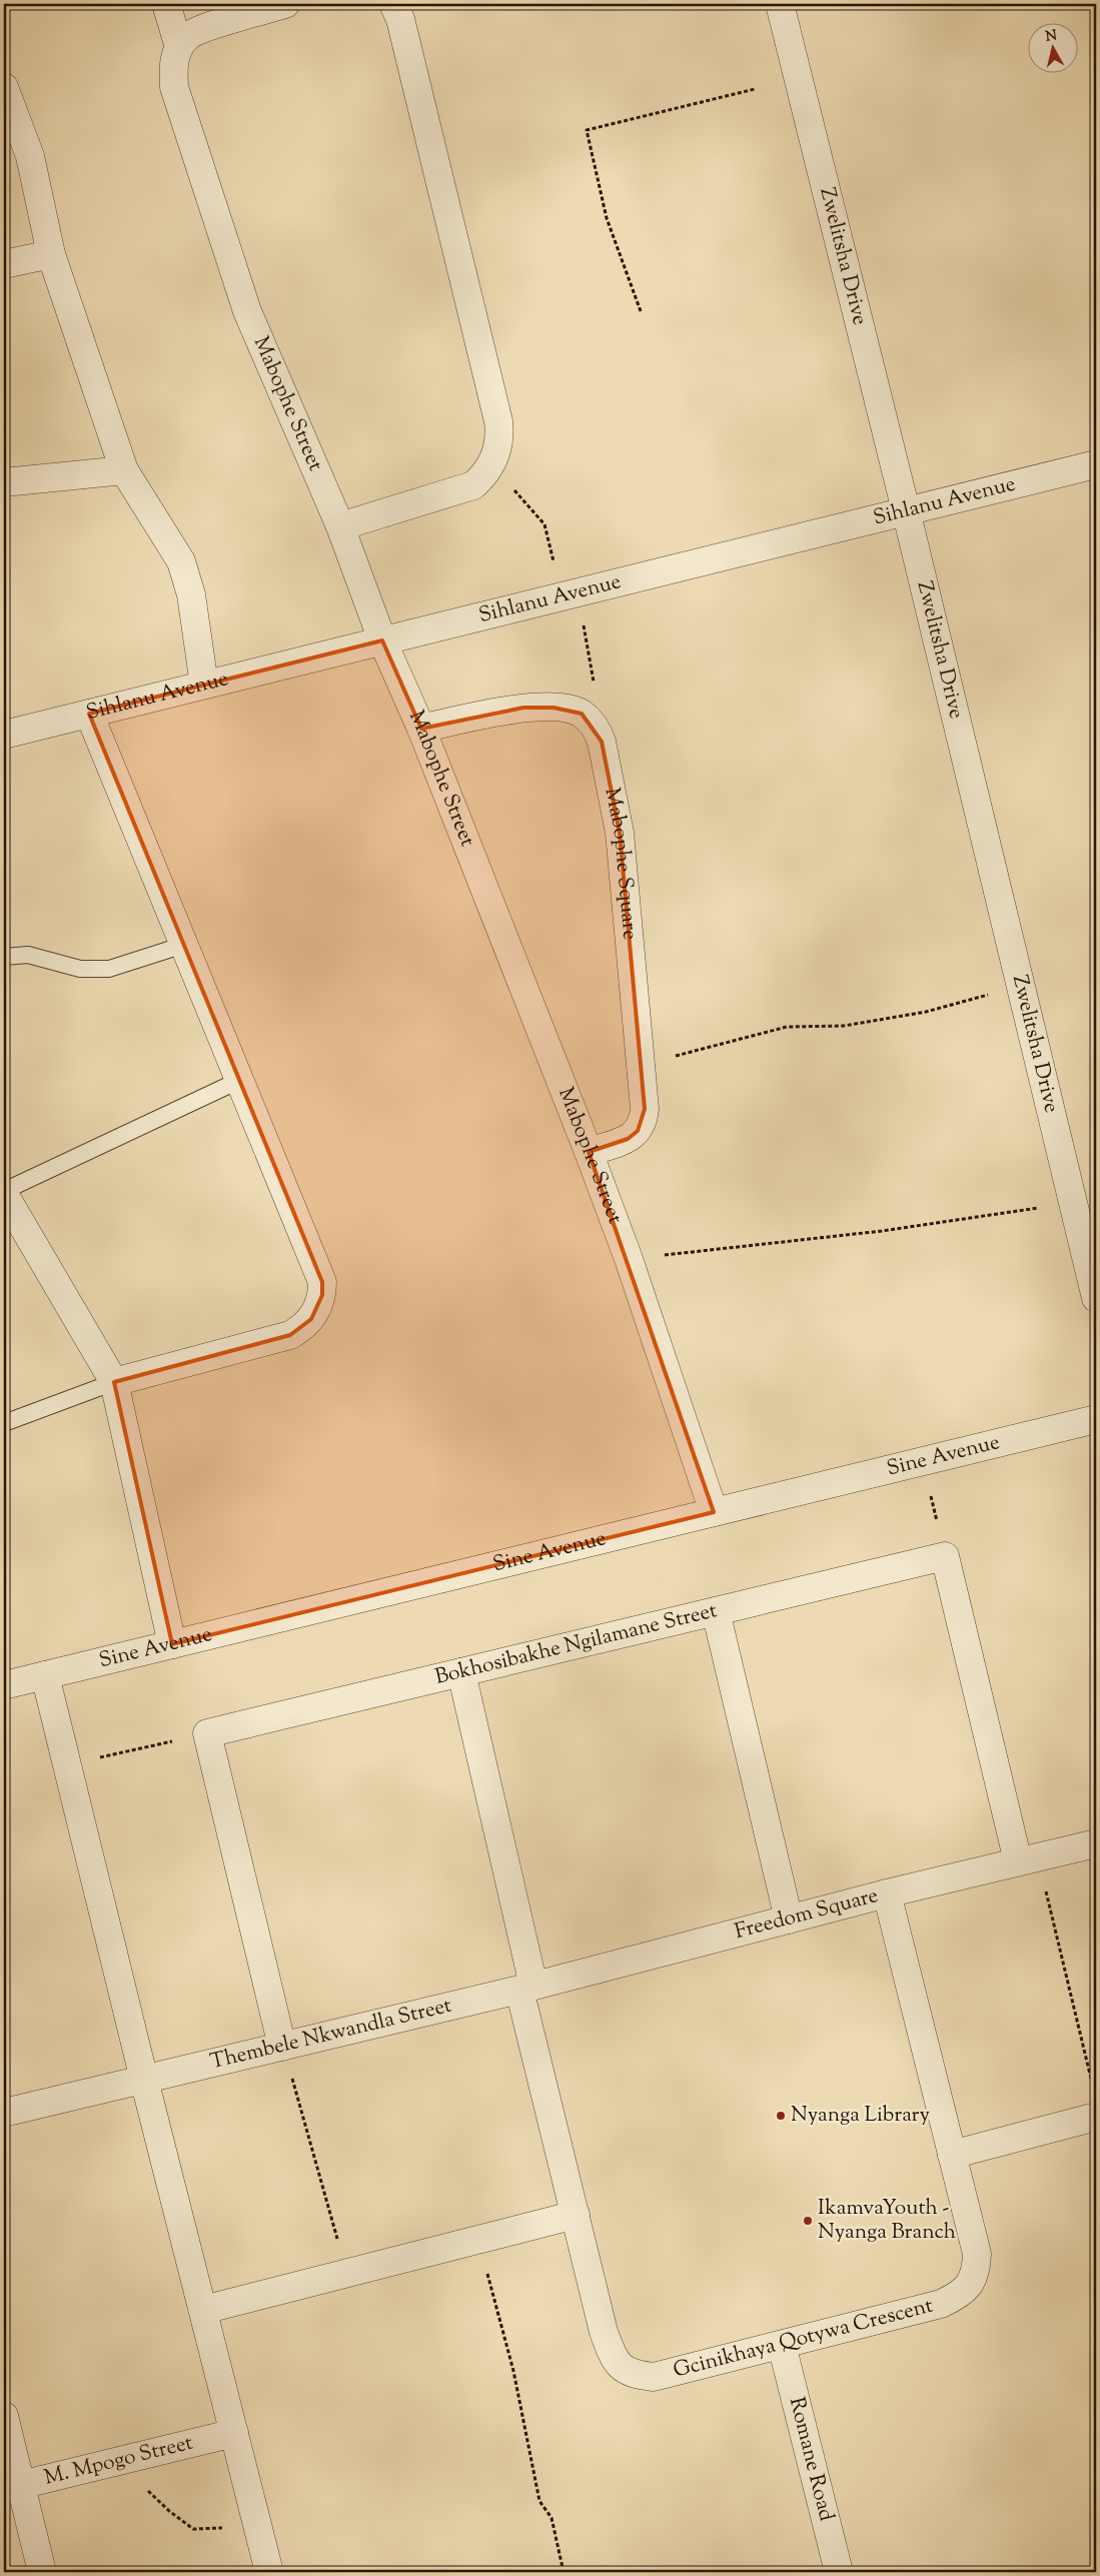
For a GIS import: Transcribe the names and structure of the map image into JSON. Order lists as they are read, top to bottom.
{
  "streets": {
    "street": [
      "Zwelitsha Drive",
      "Mabophe Street",
      "Sihlanu Avenue",
      "Mabophe Square",
      "Sine Avenue",
      "Bokhosibakhe Ngilamane Street",
      "Freedom Square",
      "Thembele Nkwandla Street",
      "Gcinikhaya Qotywa Crescent",
      "Romane Road",
      "M. Mpogo Street"
    ]
  },
  "crossings": [
    ["Zwelitsha Drive", "Sihlanu Avenue"],
    ["Mabophe Street", "Sihlanu Avenue"],
    ["Mabophe Street", "Mabophe Square"],
    ["Mabophe Street", "Sine Avenue"],
    ["Bokhosibakhe Ngilamane Street", "Gcinikhaya Qotywa Crescent"],
    ["Freedom Square", "Thembele Nkwandla Street"],
    ["Freedom Square", "Gcinikhaya Qotywa Crescent"],
    ["Thembele Nkwandla Street", "Gcinikhaya Qotywa Crescent"],
    ["Gcinikhaya Qotywa Crescent", "Romane Road"]
  ],
  "places": ["Nyanga Library", "IkamvaYouth - Nyanga Branch"],
  "north": "top"
}
